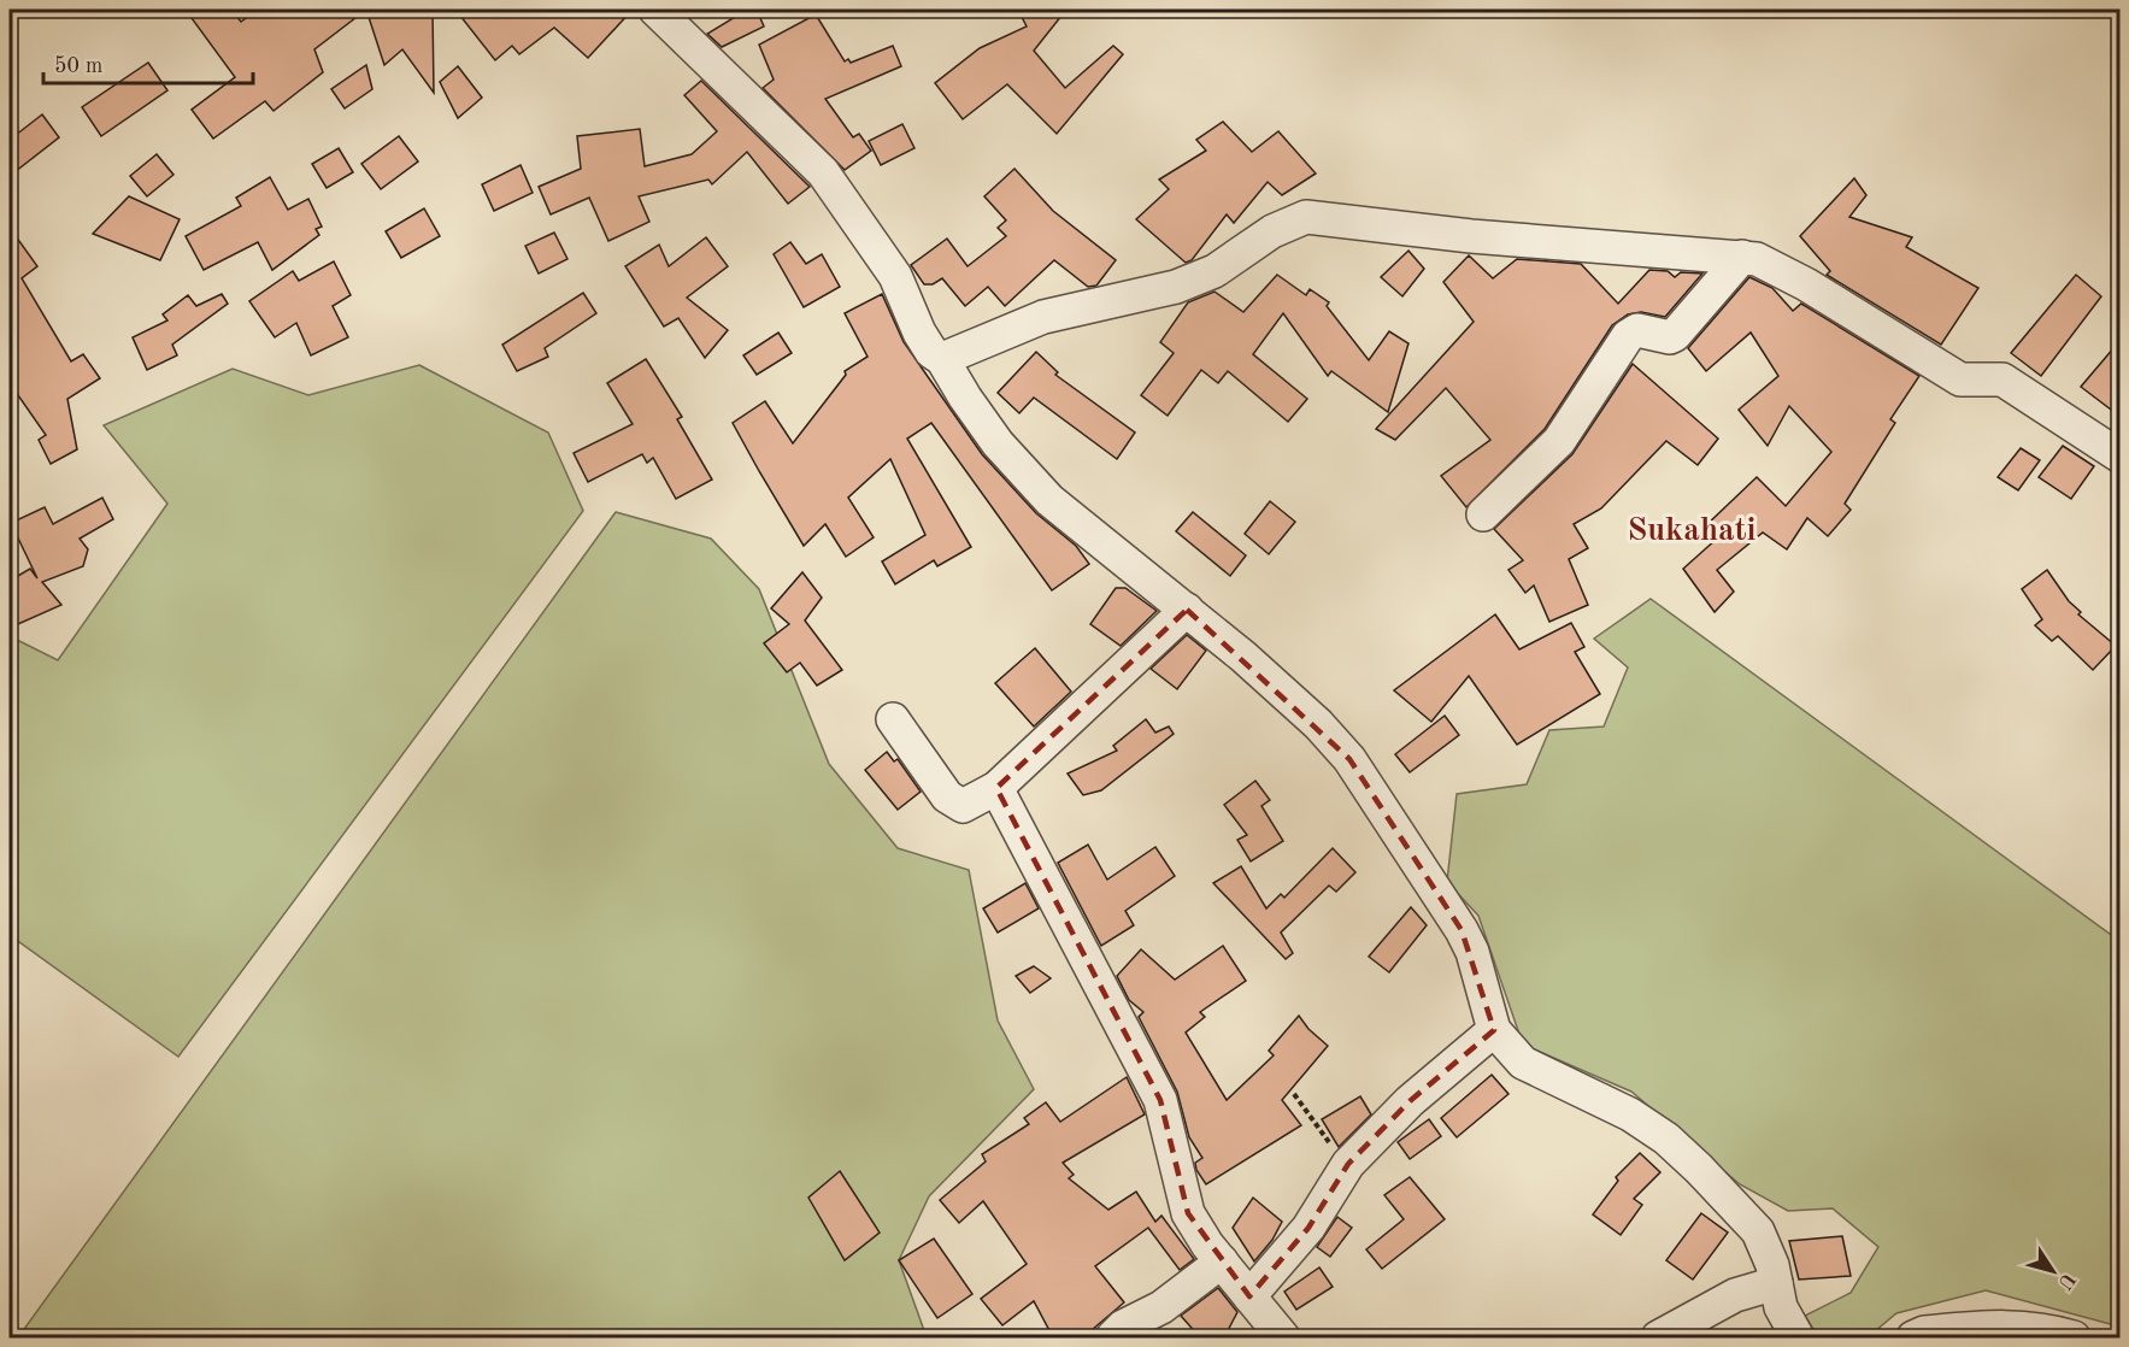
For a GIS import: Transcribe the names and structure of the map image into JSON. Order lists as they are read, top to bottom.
{
  "districts": ["Sukahati"],
  "scale_bar": "50 m",
  "north": "bottom right"
}
